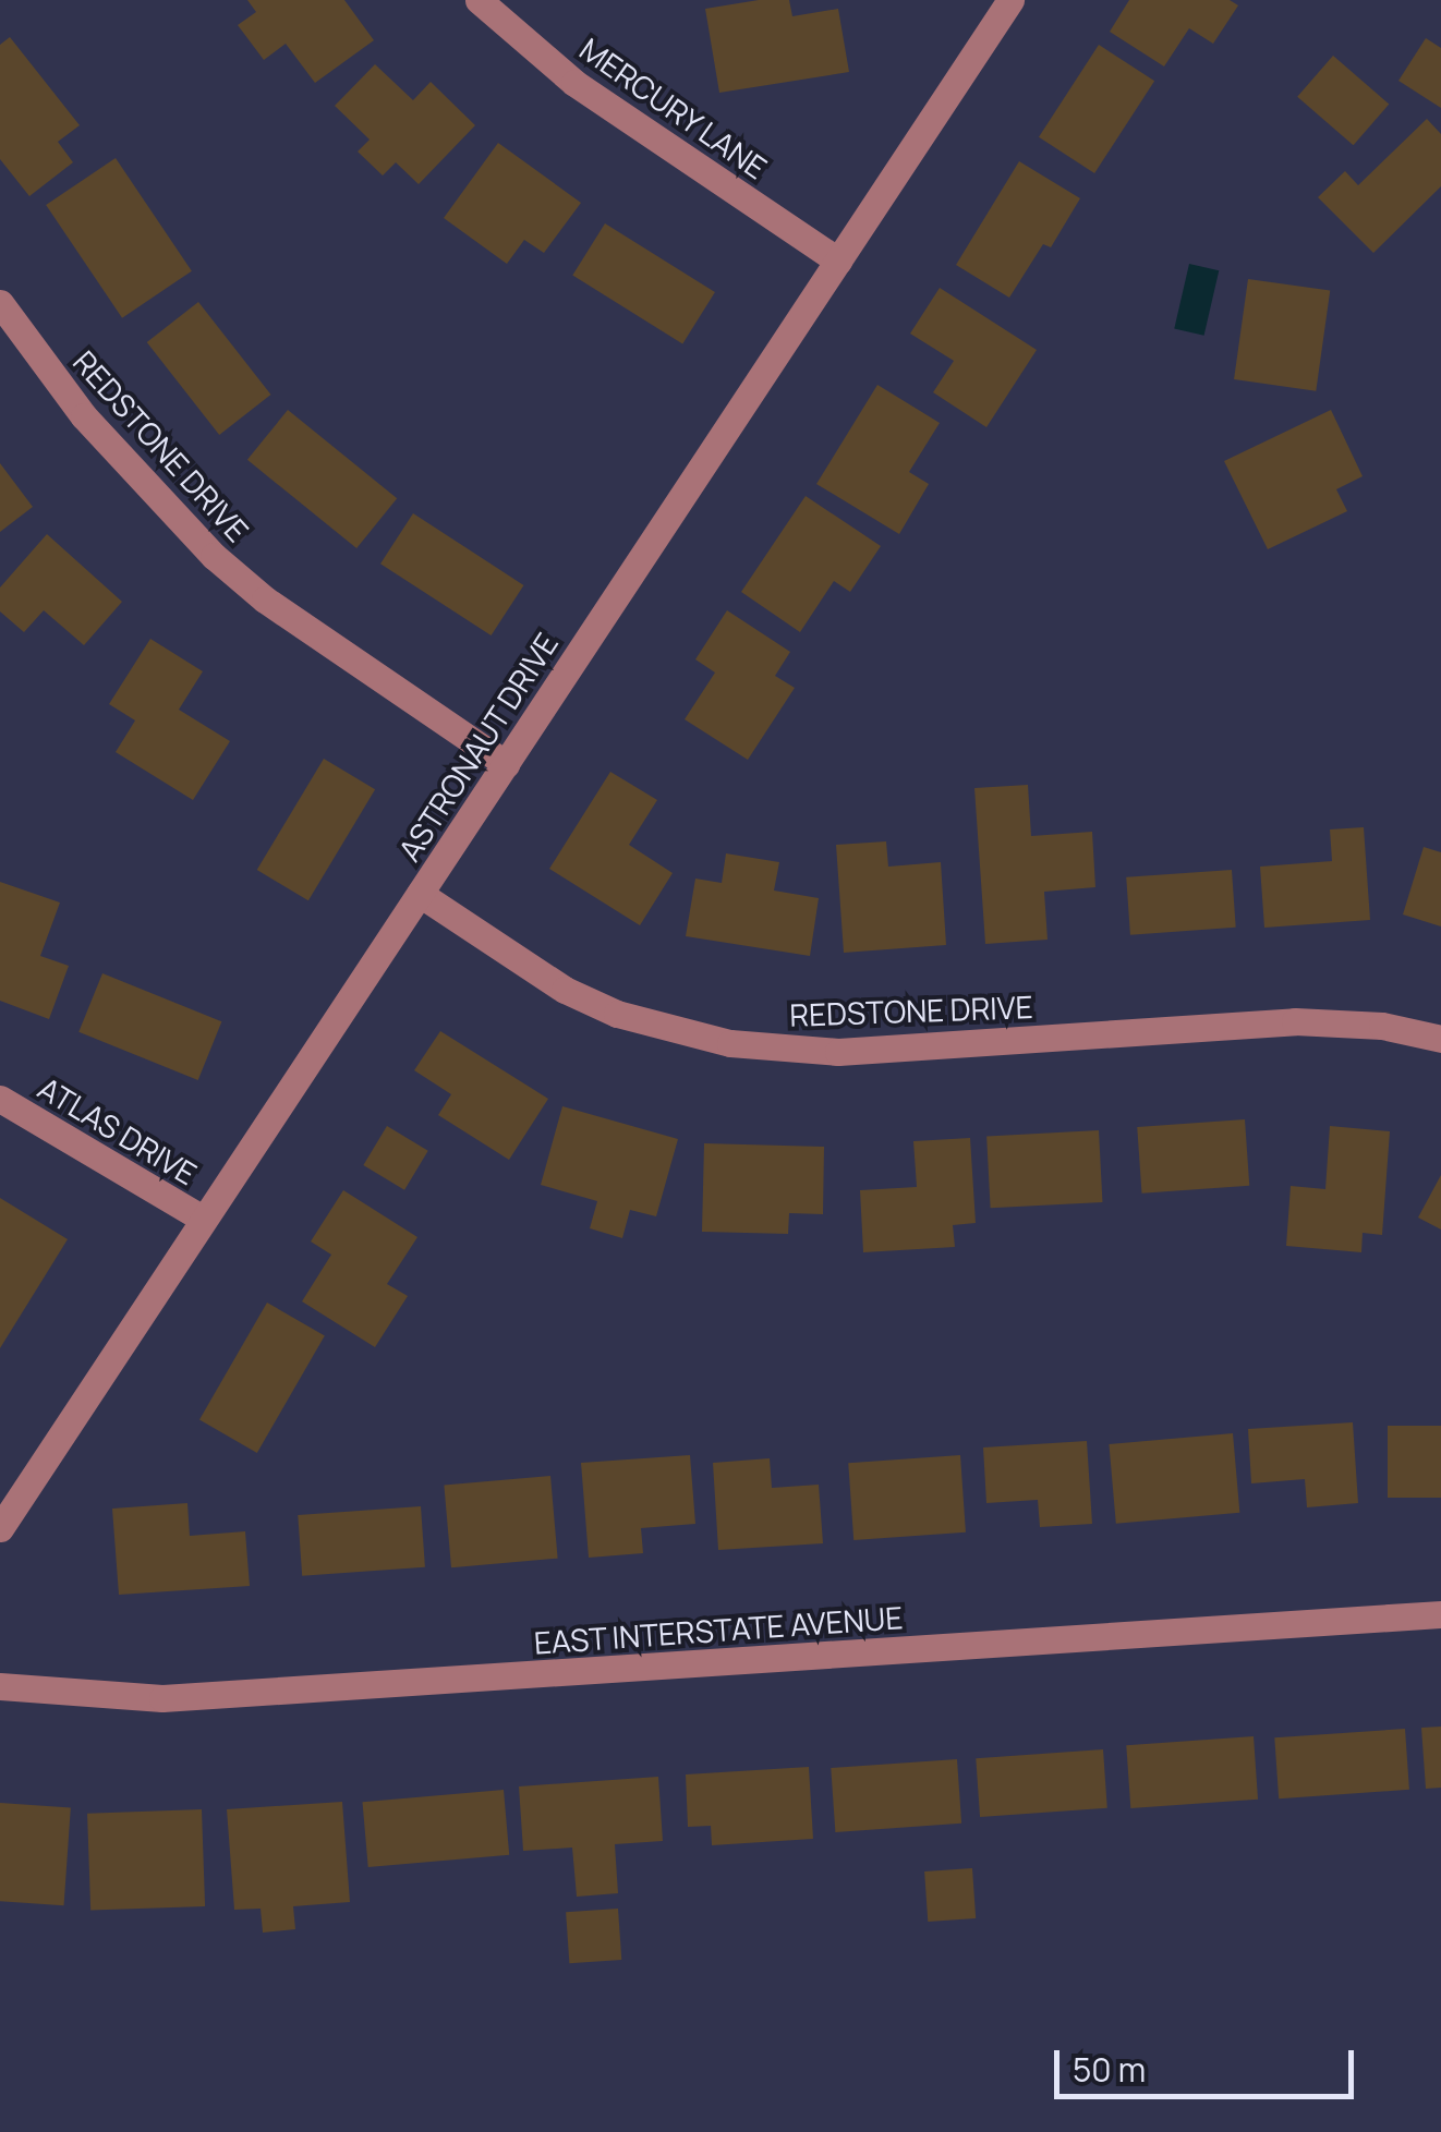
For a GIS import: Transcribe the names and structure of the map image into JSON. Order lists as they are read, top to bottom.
{
  "streets": {
    "street": [
      "MERCURY LANE",
      "REDSTONE DRIVE",
      "ASTRONAUT DRIVE",
      "ATLAS DRIVE",
      "EAST INTERSTATE AVENUE"
    ]
  },
  "crossings": [
    ["MERCURY LANE", "ASTRONAUT DRIVE"],
    ["REDSTONE DRIVE", "ASTRONAUT DRIVE"],
    ["ASTRONAUT DRIVE", "ATLAS DRIVE"]
  ],
  "scale_bar": "50 m"
}
